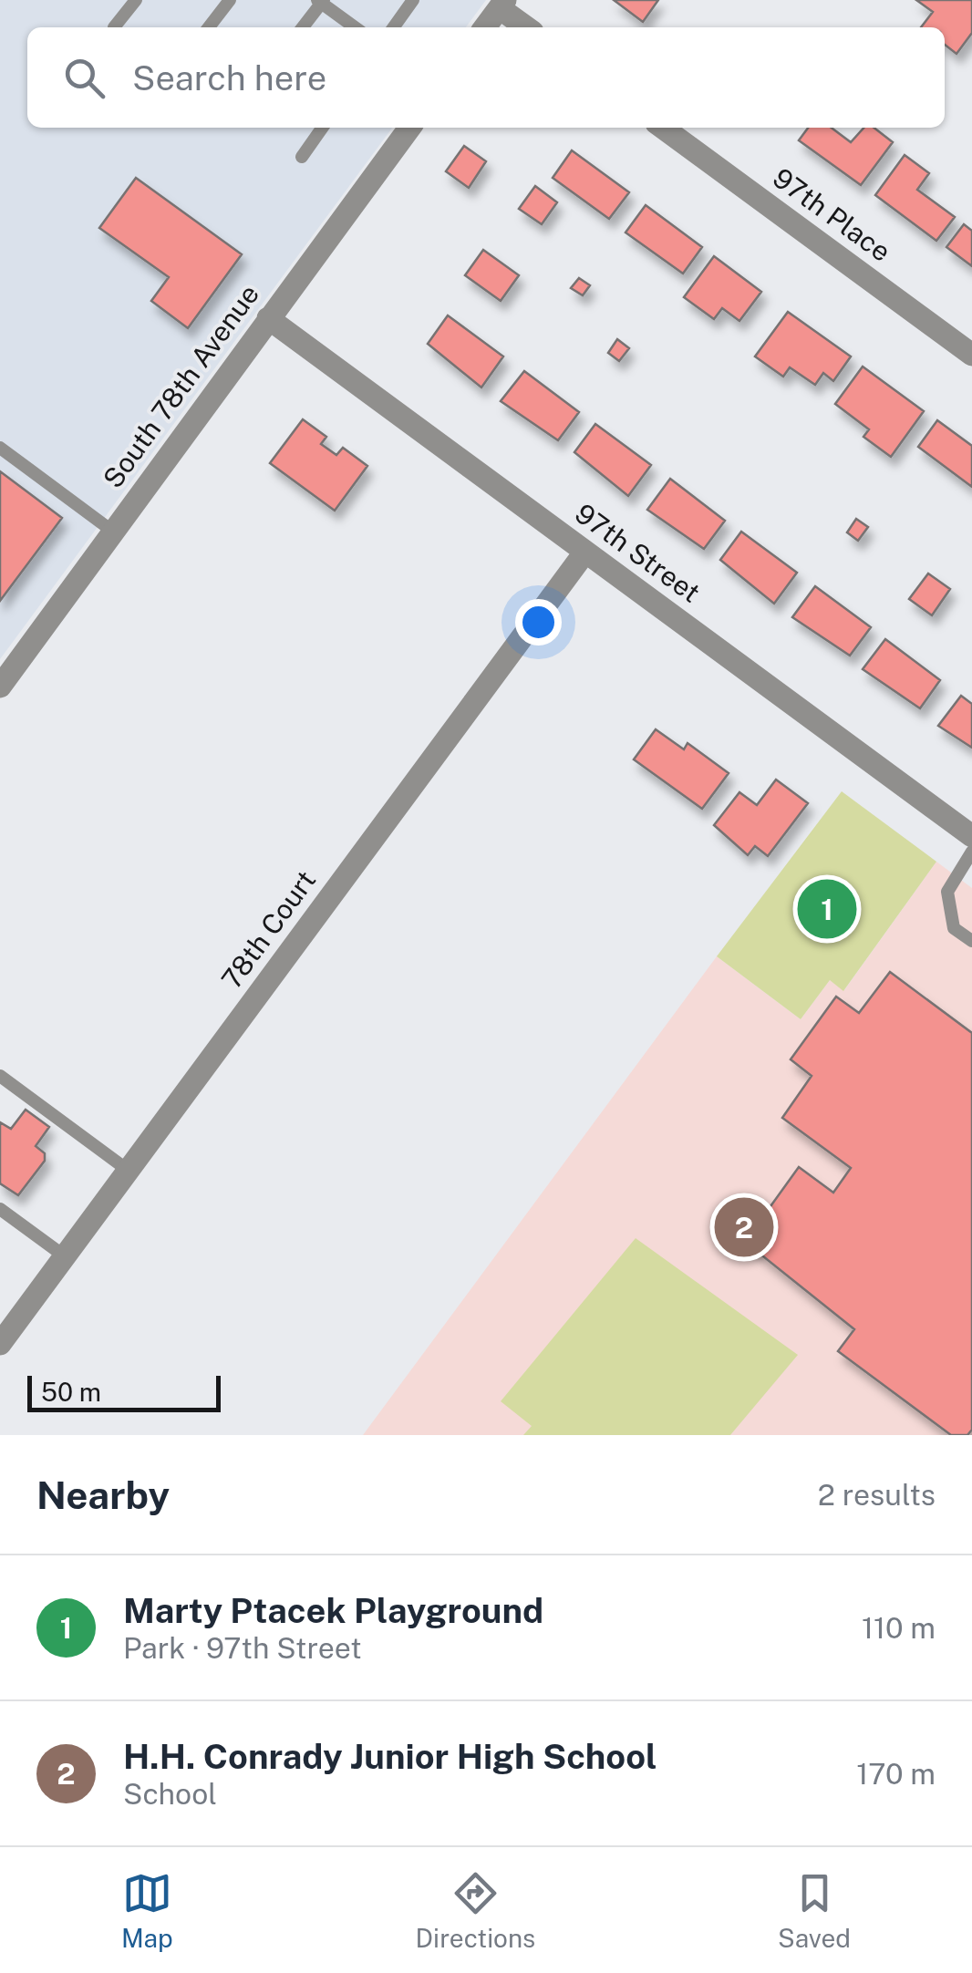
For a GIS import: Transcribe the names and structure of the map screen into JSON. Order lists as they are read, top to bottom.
{
  "streets": {
    "street": [
      "97th Place",
      "South 78th Avenue",
      "97th Street",
      "78th Court"
    ]
  },
  "crossings": [
    ["South 78th Avenue", "97th Street"],
    ["97th Street", "78th Court"]
  ],
  "scale_bar": "50 m",
  "page": {
    "search": "Search here",
    "pins": ["1", "2"],
    "scale": "50 m",
    "heading": ["Nearby", "2 results"],
    "list": [
      {
        "mark": "1",
        "name": "Marty Ptacek Playground",
        "note": "Park · 97th Street",
        "value": "110 m"
      },
      {
        "mark": "2",
        "name": "H.H. Conrady Junior High School",
        "note": "School",
        "value": "170 m"
      }
    ],
    "nav": ["Map", "Directions", "Saved"]
  }
}
